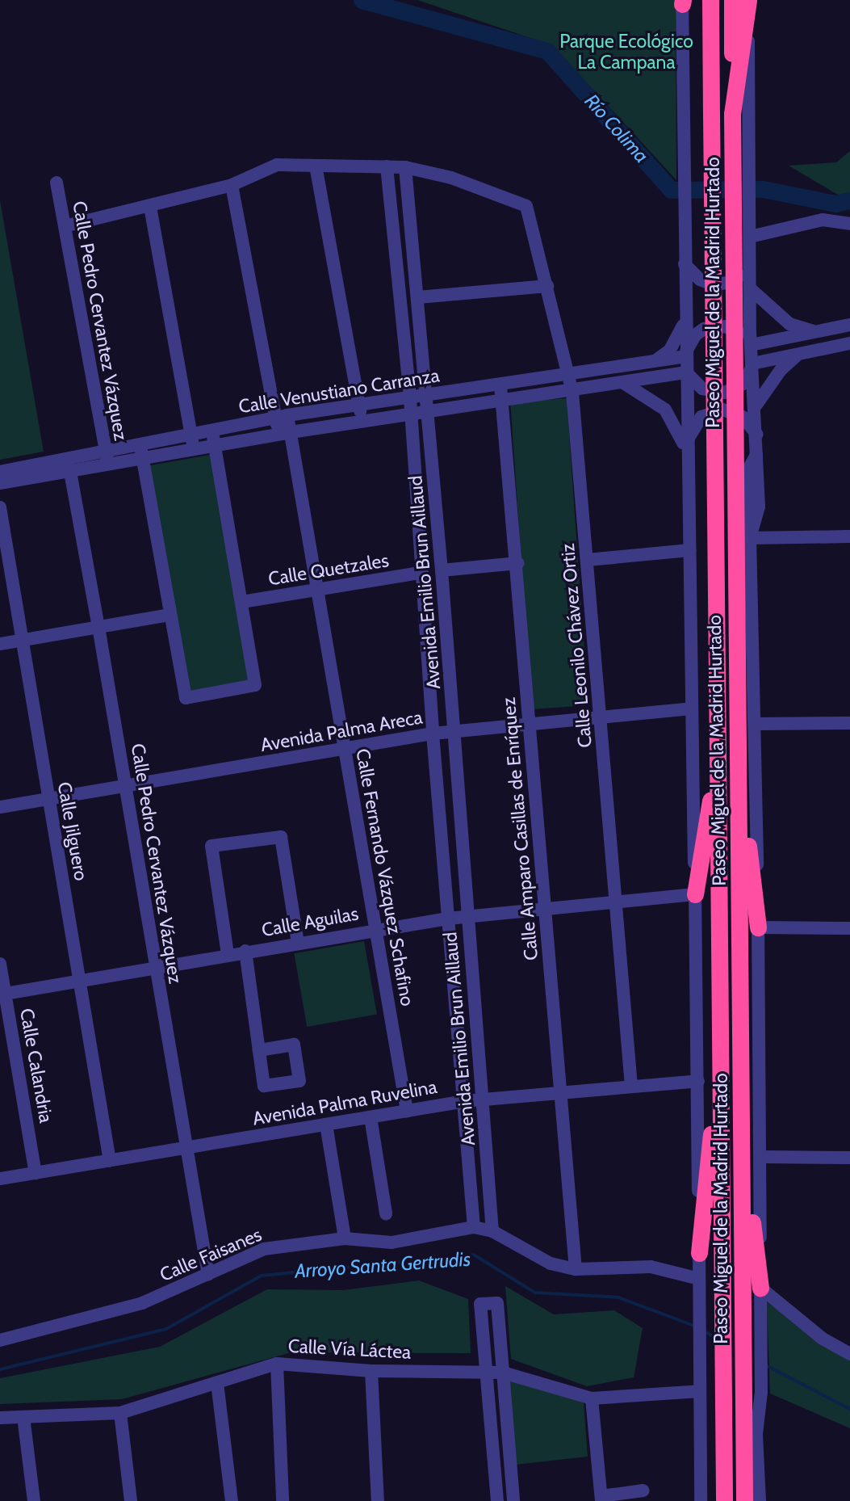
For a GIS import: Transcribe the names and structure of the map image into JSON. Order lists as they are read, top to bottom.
{
  "streets": {
    "highway": ["Paseo Miguel de la Madrid Hurtado"],
    "street": [
      "Calle Pedro Cervantez Vázquez",
      "Calle Venustiano Carranza",
      "Calle Quetzales",
      "Avenida Emilio Brun Aillaud",
      "Calle Leonilo Chávez Ortiz",
      "Avenida Palma Areca",
      "Calle Amparo Casillas de Enríquez",
      "Calle Jilguero",
      "Calle Fernando Vázquez Schafino",
      "Calle Aguilas",
      "Calle Calandria",
      "Avenida Palma Ruvelina",
      "Calle Faisanes",
      "Calle Vía Láctea"
    ]
  },
  "crossings": [
    ["Calle Pedro Cervantez Vázquez", "Calle Venustiano Carranza"],
    ["Calle Pedro Cervantez Vázquez", "Avenida Palma Areca"],
    ["Calle Pedro Cervantez Vázquez", "Calle Aguilas"],
    ["Calle Pedro Cervantez Vázquez", "Avenida Palma Ruvelina"],
    ["Calle Pedro Cervantez Vázquez", "Calle Faisanes"],
    ["Calle Venustiano Carranza", "Avenida Emilio Brun Aillaud"],
    ["Calle Venustiano Carranza", "Calle Leonilo Chávez Ortiz"],
    ["Calle Venustiano Carranza", "Calle Amparo Casillas de Enríquez"],
    ["Calle Venustiano Carranza", "Calle Fernando Vázquez Schafino"],
    ["Calle Quetzales", "Avenida Emilio Brun Aillaud"],
    ["Calle Quetzales", "Calle Fernando Vázquez Schafino"],
    ["Avenida Emilio Brun Aillaud", "Calle Leonilo Chávez Ortiz"],
    ["Avenida Emilio Brun Aillaud", "Avenida Palma Areca"],
    ["Avenida Emilio Brun Aillaud", "Calle Aguilas"],
    ["Avenida Emilio Brun Aillaud", "Avenida Palma Ruvelina"],
    ["Avenida Emilio Brun Aillaud", "Calle Faisanes"],
    ["Calle Leonilo Chávez Ortiz", "Avenida Palma Areca"],
    ["Calle Leonilo Chávez Ortiz", "Calle Aguilas"],
    ["Calle Leonilo Chávez Ortiz", "Avenida Palma Ruvelina"],
    ["Avenida Palma Areca", "Calle Amparo Casillas de Enríquez"],
    ["Avenida Palma Areca", "Calle Jilguero"],
    ["Avenida Palma Areca", "Calle Fernando Vázquez Schafino"],
    ["Calle Amparo Casillas de Enríquez", "Calle Aguilas"],
    ["Calle Amparo Casillas de Enríquez", "Avenida Palma Ruvelina"],
    ["Calle Amparo Casillas de Enríquez", "Calle Faisanes"],
    ["Calle Jilguero", "Calle Aguilas"],
    ["Calle Jilguero", "Avenida Palma Ruvelina"],
    ["Calle Fernando Vázquez Schafino", "Calle Aguilas"],
    ["Calle Fernando Vázquez Schafino", "Avenida Palma Ruvelina"],
    ["Calle Aguilas", "Calle Calandria"],
    ["Calle Calandria", "Avenida Palma Ruvelina"]
  ],
  "water": ["Río Colima", "Arroyo Santa Gertrudis"],
  "parks": ["Parque Ecológico La Campana"]
}
